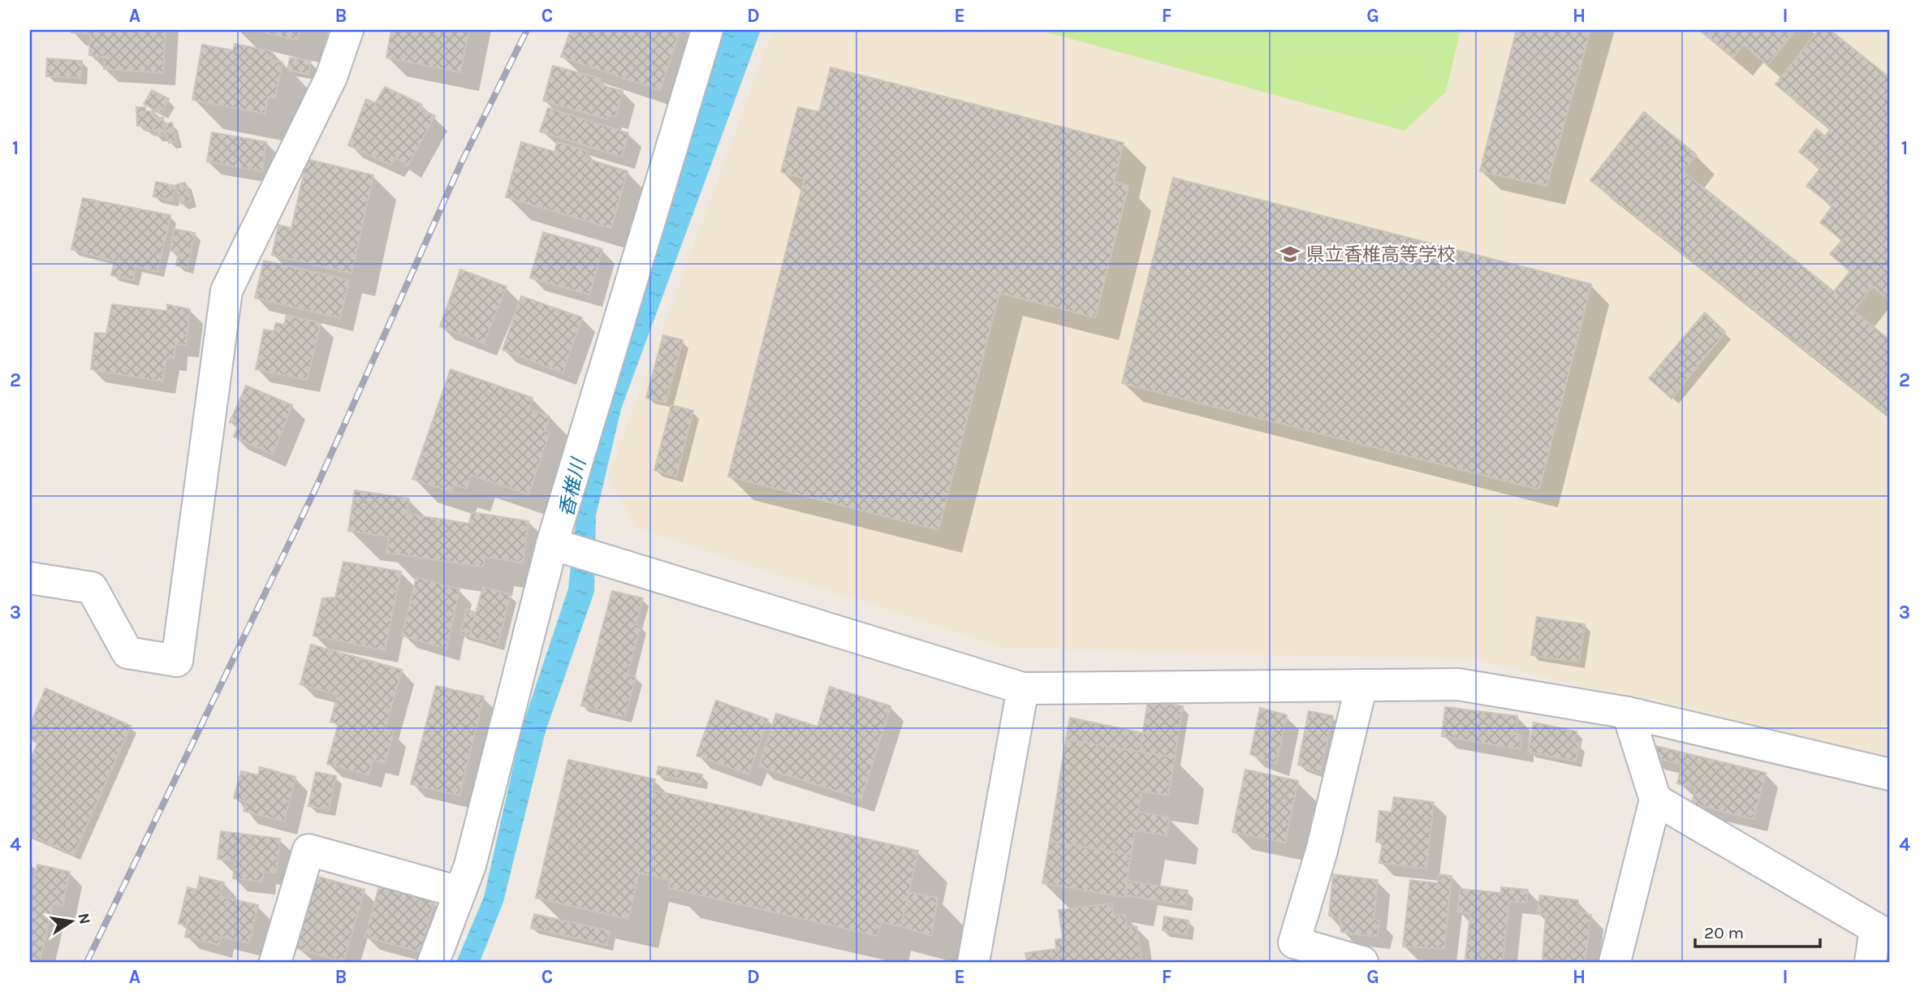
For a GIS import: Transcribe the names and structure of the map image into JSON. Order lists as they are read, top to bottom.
{
  "water": ["香椎川"],
  "places": {
    "school or university": ["県立香椎高等学校"]
  },
  "scale_bar": "20 m",
  "north": "right",
  "grid": {
    "columns": [
      "A",
      "B",
      "C",
      "D",
      "E",
      "F",
      "G",
      "H",
      "I"
    ],
    "rows": [
      "1",
      "2",
      "3",
      "4"
    ]
  }
}
